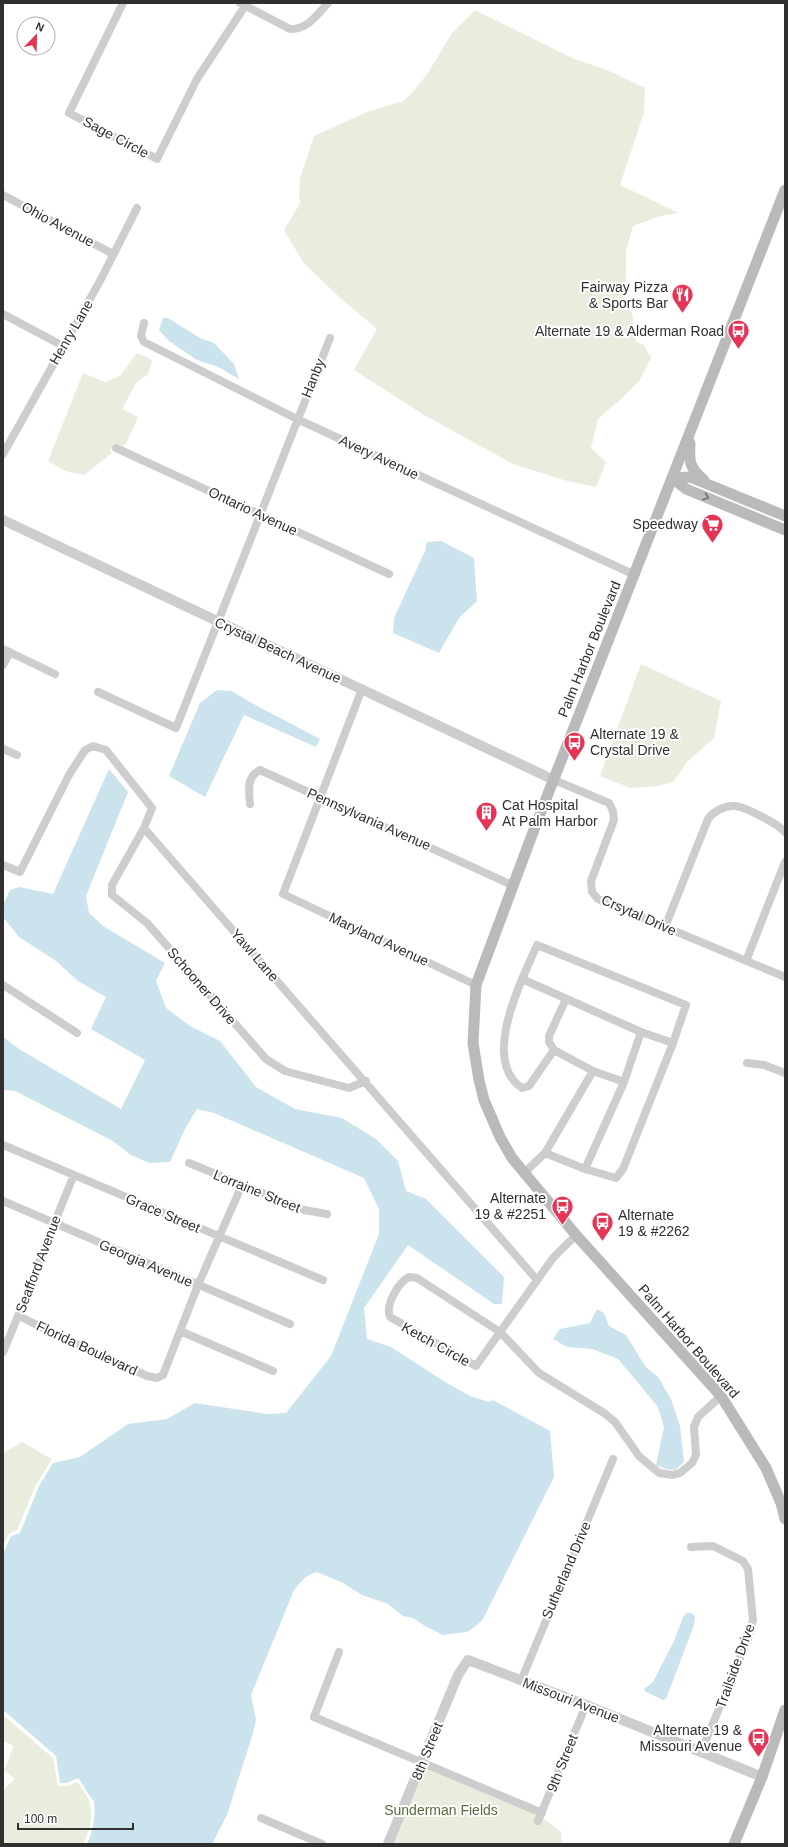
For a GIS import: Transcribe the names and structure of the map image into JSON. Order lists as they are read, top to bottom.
{
  "streets": {
    "main road": ["Palm Harbor Boulevard"],
    "street": [
      "Sage Circle",
      "Ohio Avenue",
      "Henry Lane",
      "Hanby",
      "Avery Avenue",
      "Ontario Avenue",
      "Crystal Beach Avenue",
      "Pennsylvania Avenue",
      "Crsytal Drive",
      "Maryland Avenue",
      "Yawl Lane",
      "Schooner Drive",
      "Lorraine Street",
      "Grace Street",
      "Georgia Avenue",
      "Seafford Avenue",
      "Ketch Circle",
      "Florida Boulevard",
      "Sutherland Drive",
      "Trailside Drive",
      "Missouri Avenue",
      "8th Street",
      "9th Street"
    ]
  },
  "crossings": [
    ["Ohio Avenue", "Henry Lane"],
    ["Hanby", "Avery Avenue"],
    ["Hanby", "Ontario Avenue"],
    ["Hanby", "Crystal Beach Avenue"],
    ["Avery Avenue", "Palm Harbor Boulevard"],
    ["Palm Harbor Boulevard", "Crystal Beach Avenue"],
    ["Palm Harbor Boulevard", "Pennsylvania Avenue"],
    ["Palm Harbor Boulevard", "Crsytal Drive"],
    ["Palm Harbor Boulevard", "Maryland Avenue"],
    ["Palm Harbor Boulevard", "Ketch Circle"],
    ["Crystal Beach Avenue", "Crsytal Drive"],
    ["Pennsylvania Avenue", "Maryland Avenue"],
    ["Yawl Lane", "Schooner Drive"],
    ["Yawl Lane", "Ketch Circle"],
    ["Grace Street", "Seafford Avenue"],
    ["Georgia Avenue", "Seafford Avenue"],
    ["Seafford Avenue", "Florida Boulevard"],
    ["Sutherland Drive", "Missouri Avenue"],
    ["Trailside Drive", "Missouri Avenue"],
    ["Missouri Avenue", "8th Street"],
    ["Missouri Avenue", "9th Street"]
  ],
  "parks": ["Sunderman Fields"],
  "places": {
    "restaurant": ["Fairway Pizza & Sports Bar"],
    "bus stop": [
      "Alternate 19 & Alderman Road",
      "Alternate 19 & Crystal Drive",
      "Alternate 19 & #2251",
      "Alternate 19 & #2262",
      "Alternate 19 & Missouri Avenue"
    ],
    "supermarket": ["Speedway"],
    "building": ["Cat Hospital At Palm Harbor"]
  },
  "scale_bar": "100 m",
  "north": "top right"
}
